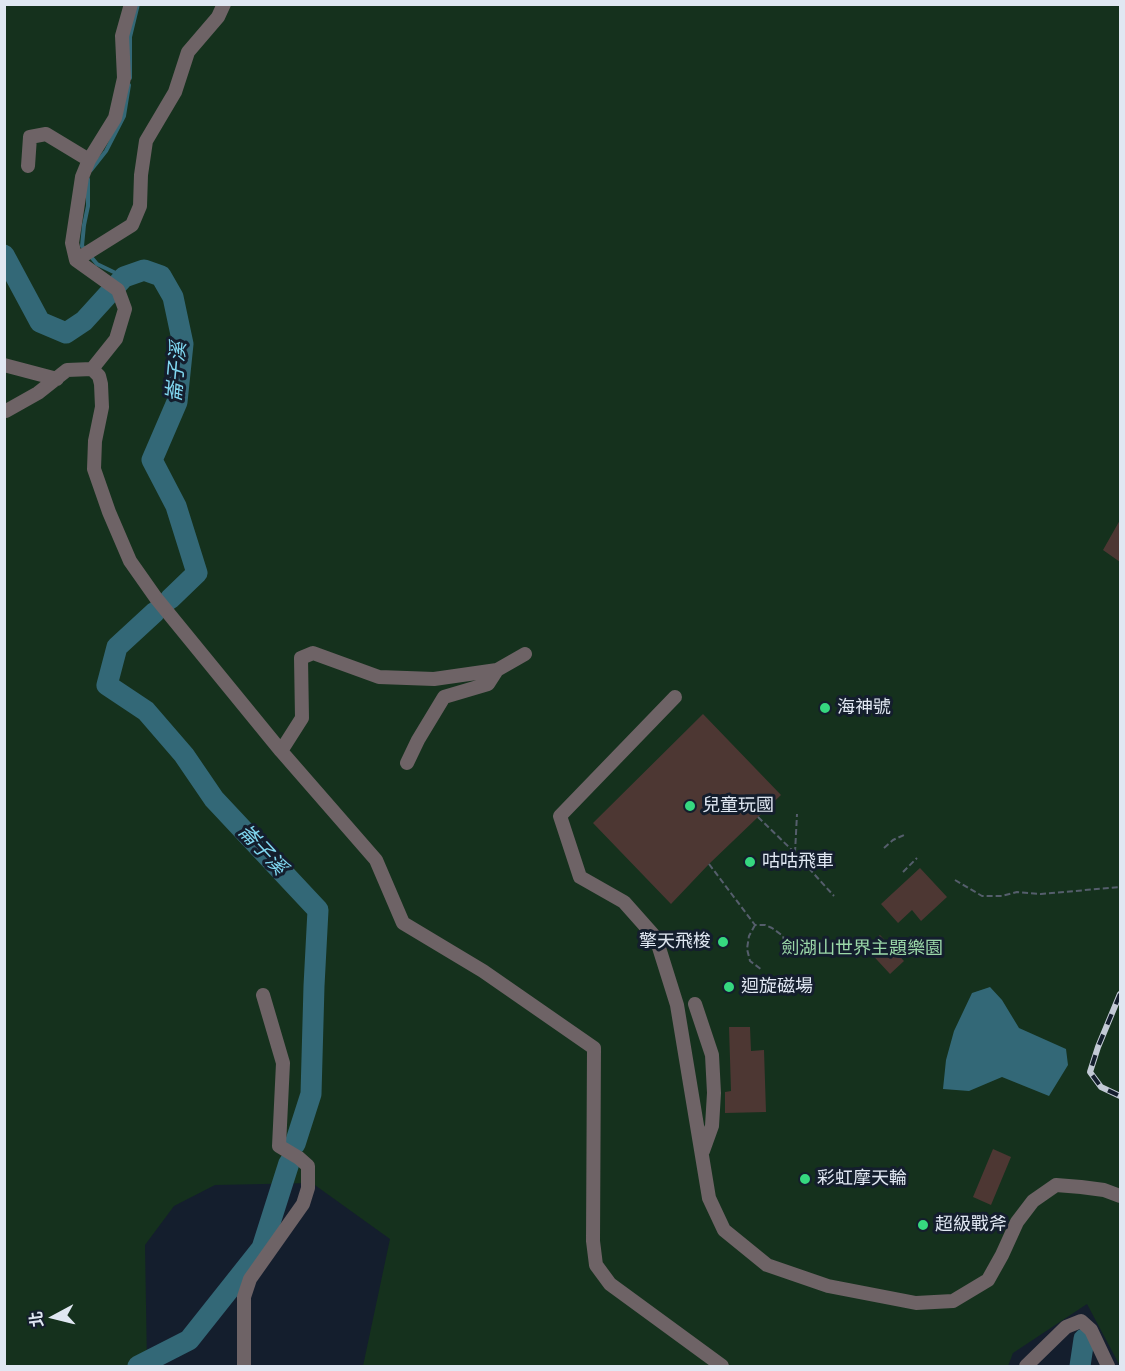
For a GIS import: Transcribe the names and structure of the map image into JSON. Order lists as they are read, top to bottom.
{
  "water": ["崙子溪"],
  "parks": ["劍湖山世界主題樂園"],
  "places": [
    "海神號",
    "兒童玩國",
    "咕咕飛車",
    "擎天飛梭",
    "迴旋磁場",
    "彩虹摩天輪",
    "超級戰斧"
  ],
  "north": "left"
}
